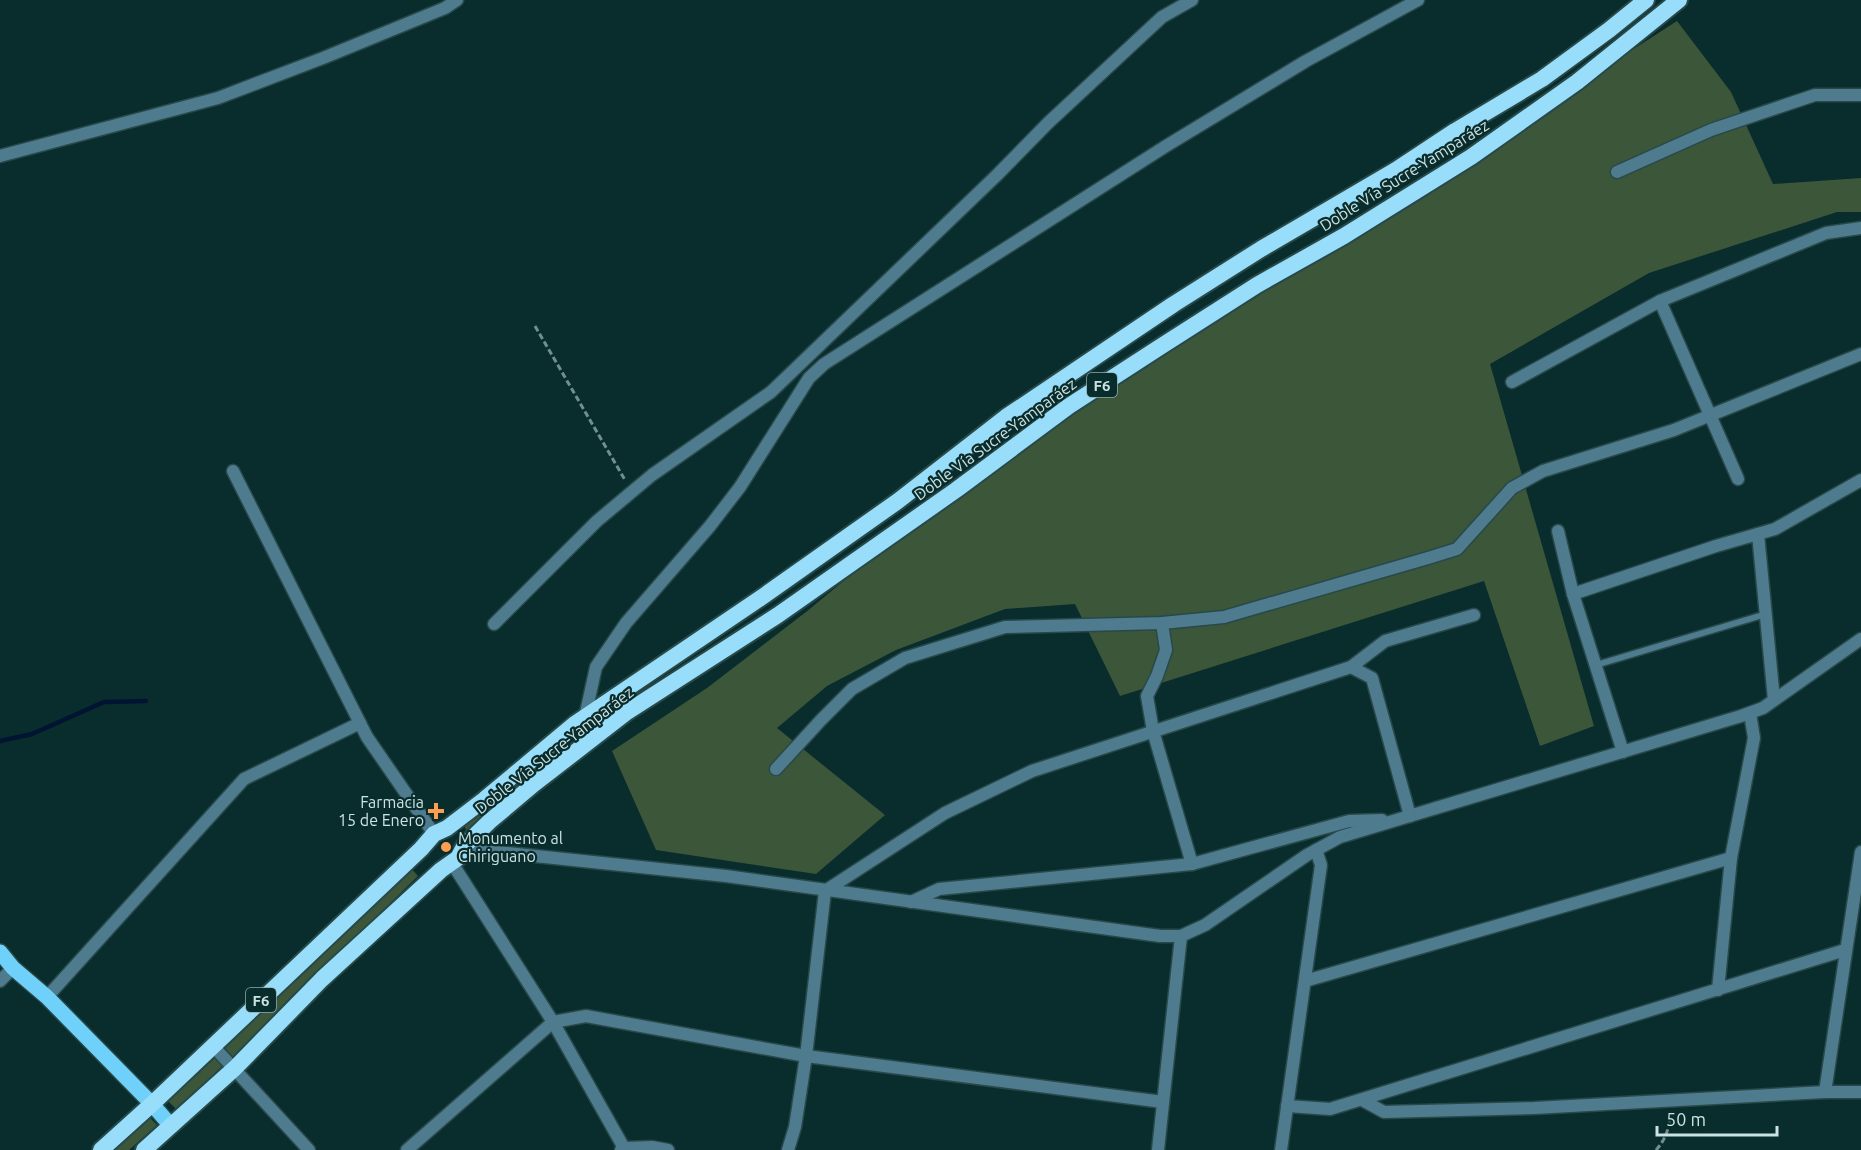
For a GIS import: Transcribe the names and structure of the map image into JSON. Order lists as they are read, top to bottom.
{
  "streets": {
    "highway": ["Doble Vía Sucre-Yamparáez", "F6"]
  },
  "places": {
    "health": ["Farmacia 15 de Enero"],
    "other": ["Monumento al Chiriguano"]
  },
  "scale_bar": "50 m"
}
